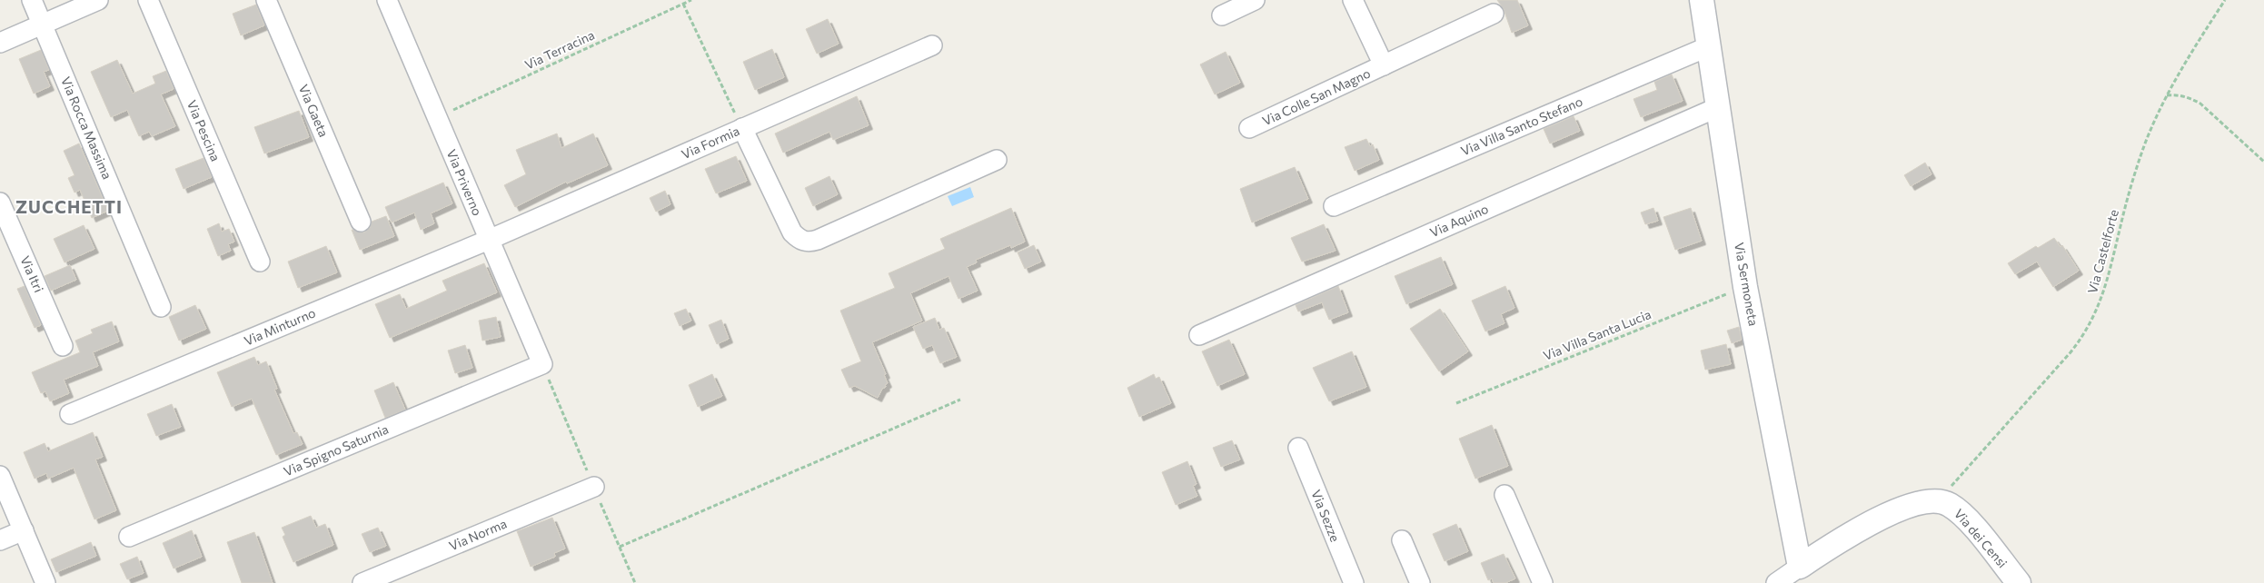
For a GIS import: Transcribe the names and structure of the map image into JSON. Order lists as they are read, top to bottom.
{
  "streets": {
    "street": [
      "Via Colle San Magno",
      "Via Gaeta",
      "Via Villa Santo Stefano",
      "Via Rocca Massima",
      "Via Pescina",
      "Via Formia",
      "Via Priverno",
      "Via Aquino",
      "Via Itri",
      "Via Sermoneta",
      "Via Minturno",
      "Via Spigno Saturnia",
      "Via Sezze",
      "Via Norma",
      "Via dei Censi"
    ],
    "path": ["Via Terracina", "Via Castelforte", "Via Villa Santa Lucia"]
  },
  "crossings": [
    ["Via Terracina", "Via Priverno"],
    ["Via Villa Santo Stefano", "Via Sermoneta"],
    ["Via Formia", "Via Priverno"],
    ["Via Formia", "Via Minturno"],
    ["Via Priverno", "Via Minturno"],
    ["Via Priverno", "Via Spigno Saturnia"],
    ["Via Aquino", "Via Sermoneta"],
    ["Via Castelforte", "Via dei Censi"],
    ["Via Sermoneta", "Via Villa Santa Lucia"]
  ],
  "districts": ["ZUCCHETTI"]
}
